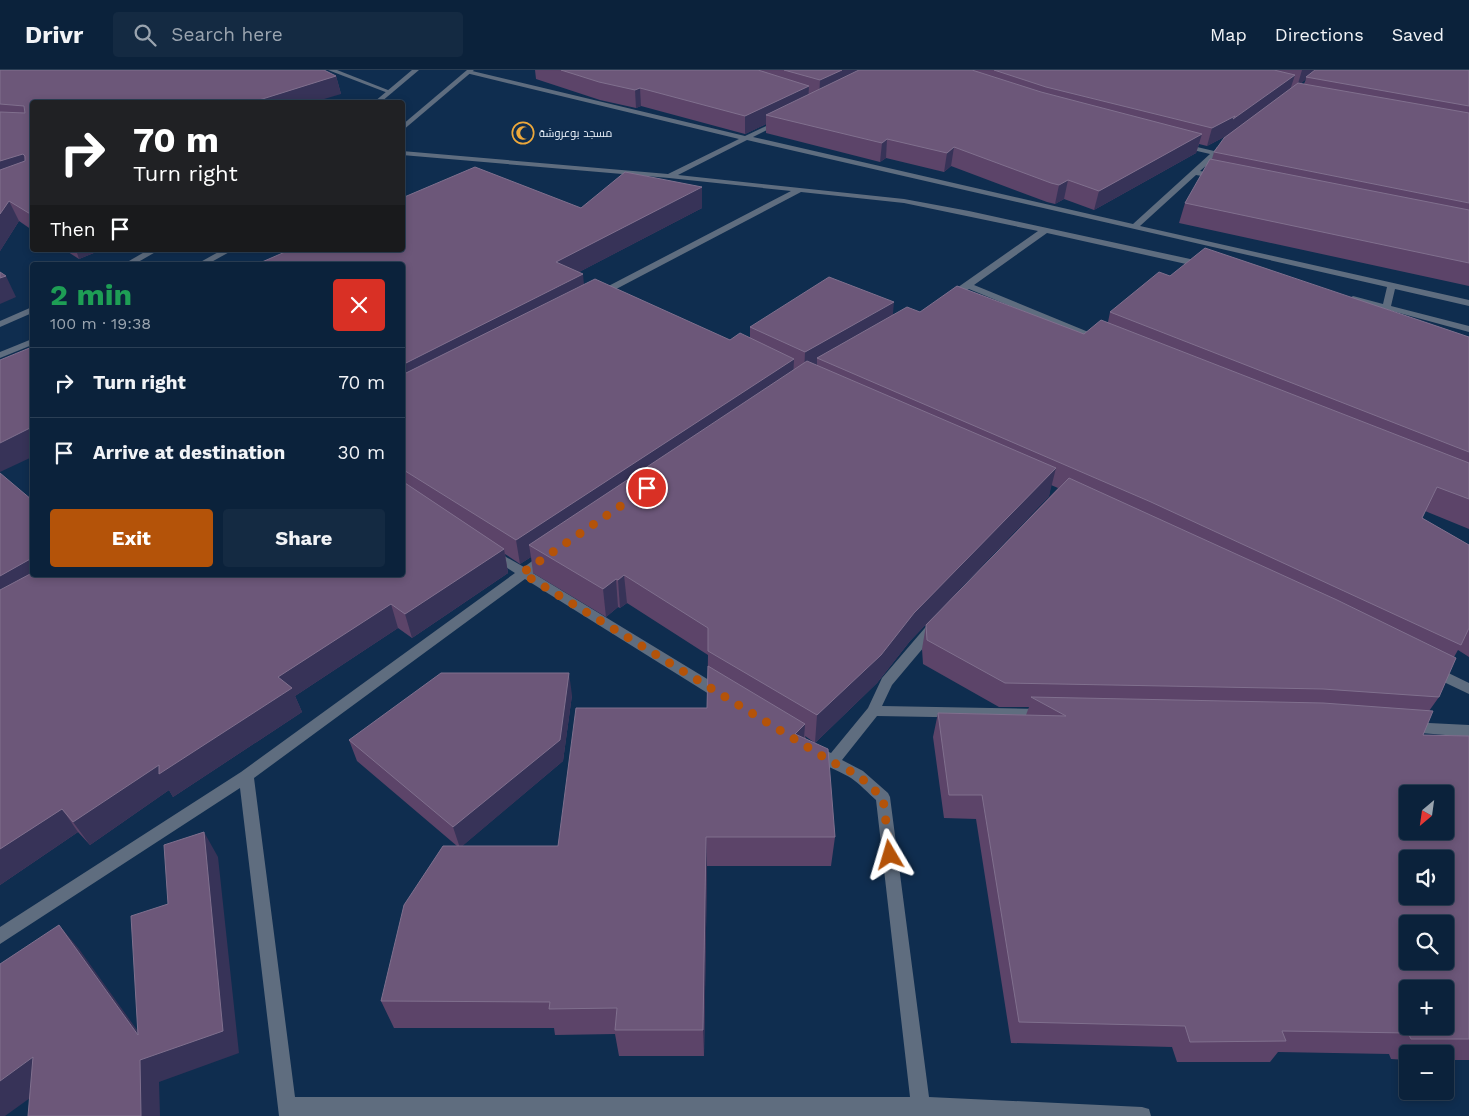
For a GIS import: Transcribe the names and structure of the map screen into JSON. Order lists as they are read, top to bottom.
{
  "places": {
    "mosque": ["مسجد بوعروشة"]
  },
  "north": "bottom left",
  "page": {
    "header": "Drivr",
    "search": "Search here",
    "nav": ["Map", "Directions", "Saved"],
    "turn": ["70 m", "Turn right"],
    "then": "Then",
    "heading": ["2 min", "100 m · 19:38"],
    "list": [
      {
        "name": "Turn right",
        "value": "70 m"
      },
      {
        "name": "Arrive at destination",
        "value": "30 m"
      }
    ],
    "buttons": ["Exit", "Share"],
    "map_buttons": ["+", "−"]
  }
}
